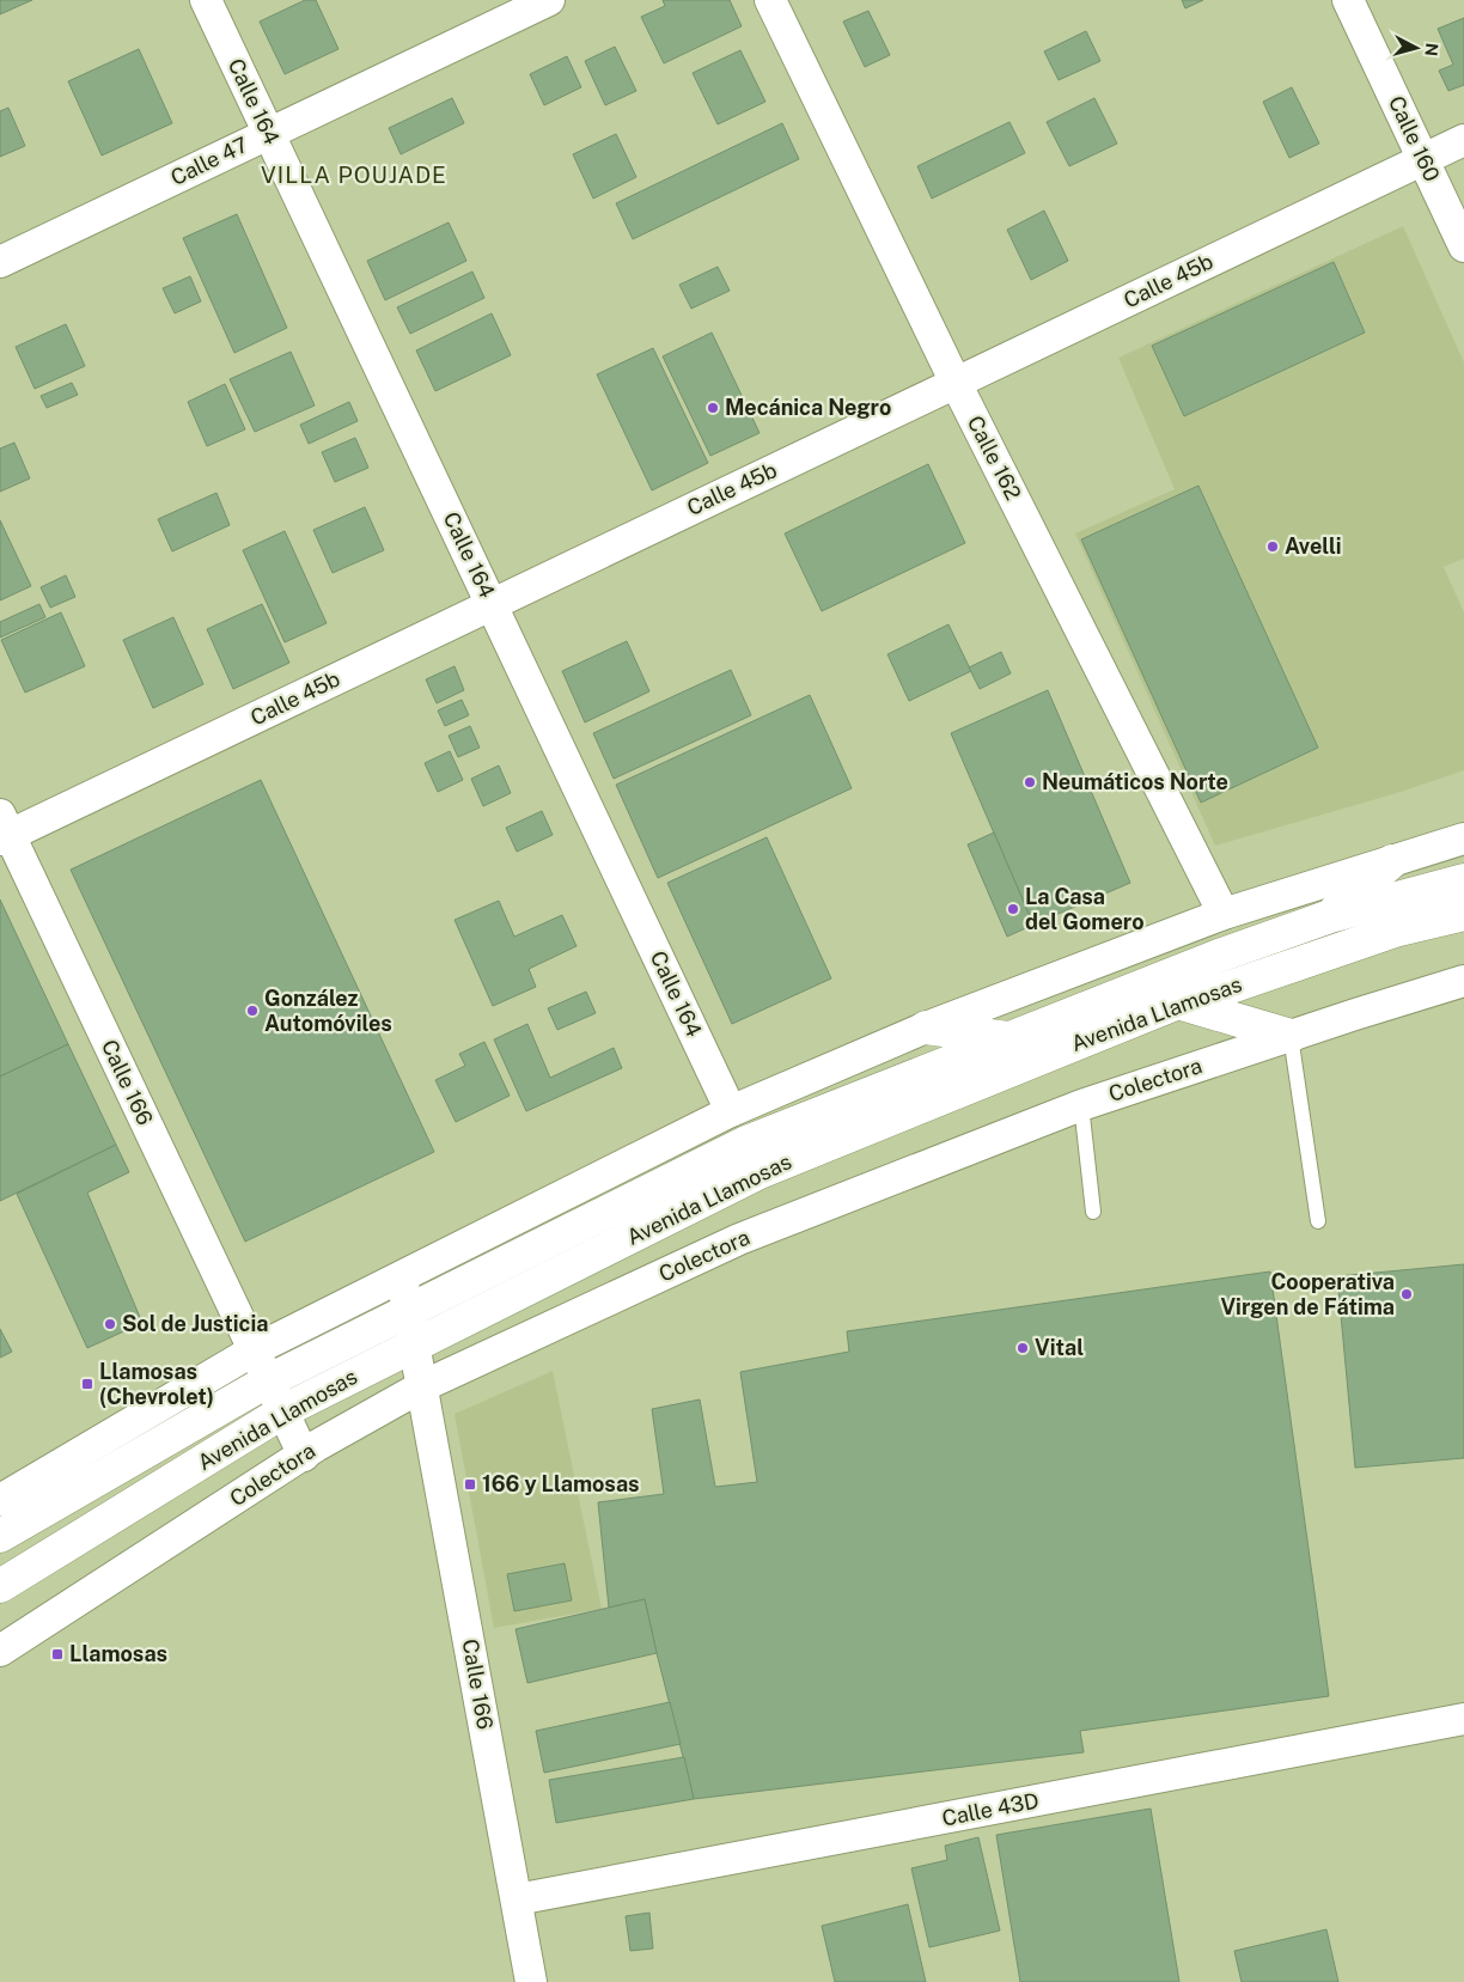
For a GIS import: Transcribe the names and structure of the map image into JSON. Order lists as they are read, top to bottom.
{
  "streets": {
    "highway": ["Avenida Llamosas"],
    "street": [
      "Calle 164",
      "Calle 160",
      "Calle 47",
      "Calle 45b",
      "Calle 162",
      "Colectora",
      "Calle 166",
      "Calle 43D"
    ]
  },
  "crossings": [
    ["Calle 164", "Calle 47"],
    ["Calle 164", "Calle 45b"],
    ["Calle 160", "Calle 45b"],
    ["Calle 45b", "Calle 162"],
    ["Calle 45b", "Calle 166"],
    ["Avenida Llamosas", "Calle 166"],
    ["Colectora", "Calle 166"],
    ["Calle 166", "Calle 43D"]
  ],
  "districts": ["VILLA POUJADE"],
  "places": {
    "other": [
      "Mecánica Negro",
      "Avelli",
      "Neumáticos Norte",
      "La Casa del Gomero",
      "González Automóviles",
      "Cooperativa Virgen de Fátima",
      "Sol de Justicia",
      "Vital"
    ],
    "transit": ["Llamosas (Chevrolet)", "166 y Llamosas", "Llamosas"]
  },
  "north": "right"
}
